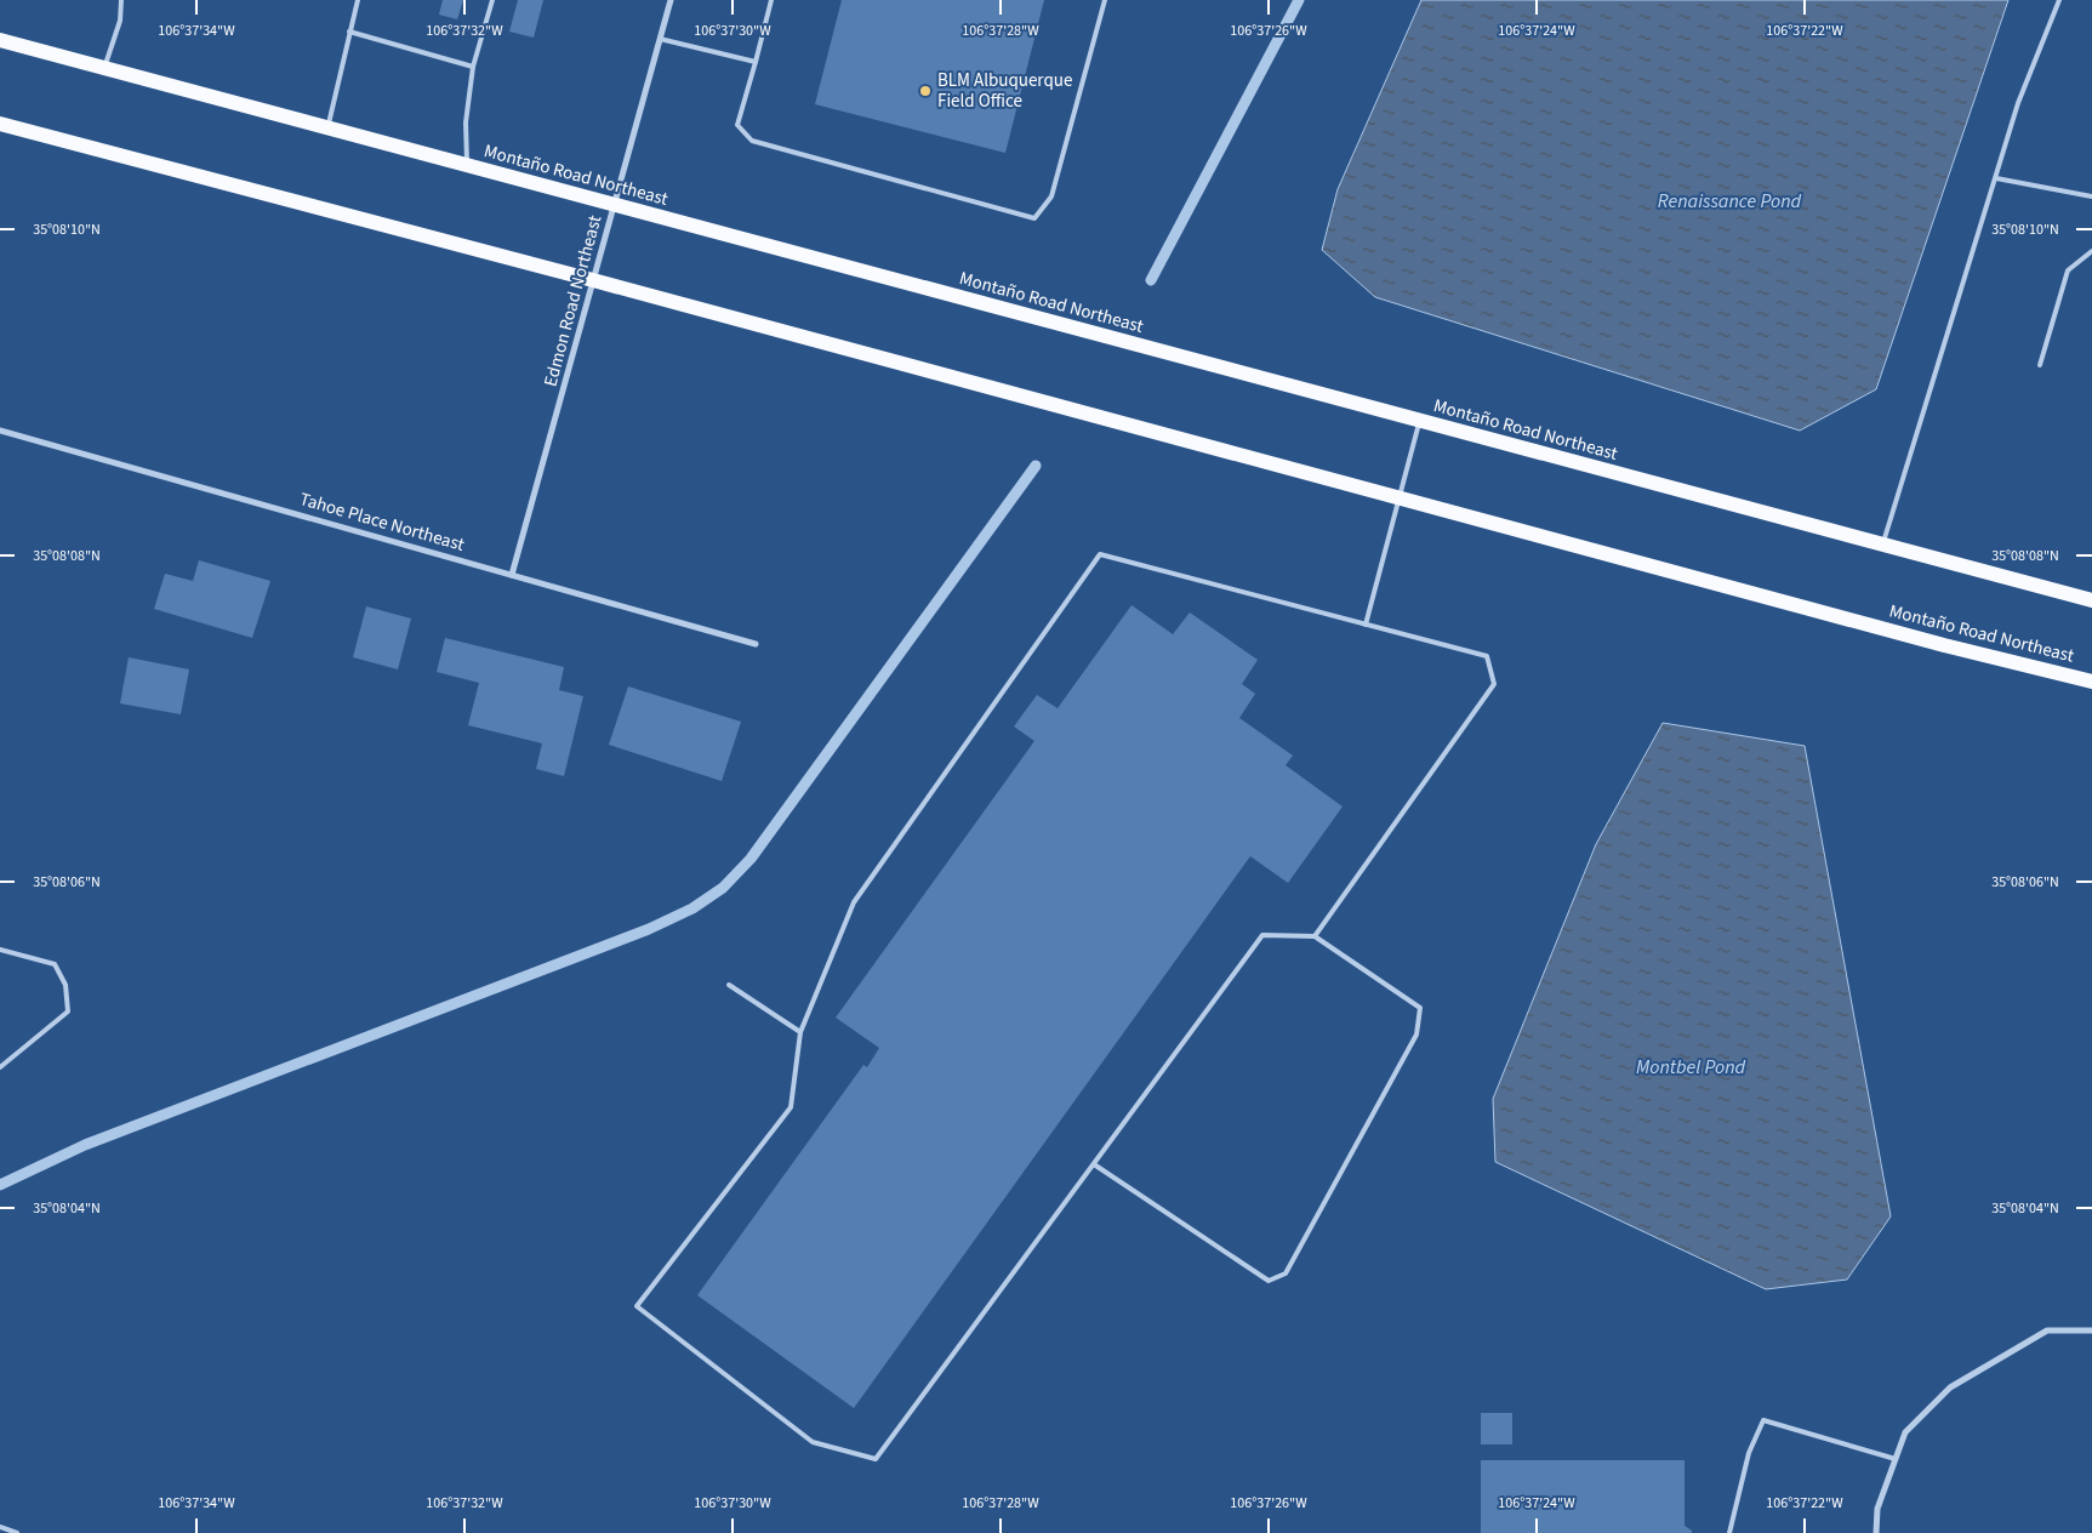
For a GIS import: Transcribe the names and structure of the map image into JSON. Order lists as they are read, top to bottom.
{
  "streets": {
    "main road": ["Montaño Road Northeast"],
    "street": ["Edmon Road Northeast", "Tahoe Place Northeast"]
  },
  "crossings": [
    ["Montaño Road Northeast", "Edmon Road Northeast"],
    ["Edmon Road Northeast", "Tahoe Place Northeast"]
  ],
  "water": ["Renaissance Pond", "Montbel Pond"],
  "places": ["BLM Albuquerque Field Office"],
  "coordinates": [
    "106°37'34\"W",
    "106°37'32\"W",
    "106°37'30\"W",
    "106°37'28\"W",
    "106°37'26\"W",
    "106°37'24\"W",
    "106°37'22\"W",
    "35°08'10\"N",
    "35°08'08\"N",
    "35°08'06\"N",
    "35°08'04\"N"
  ]
}
